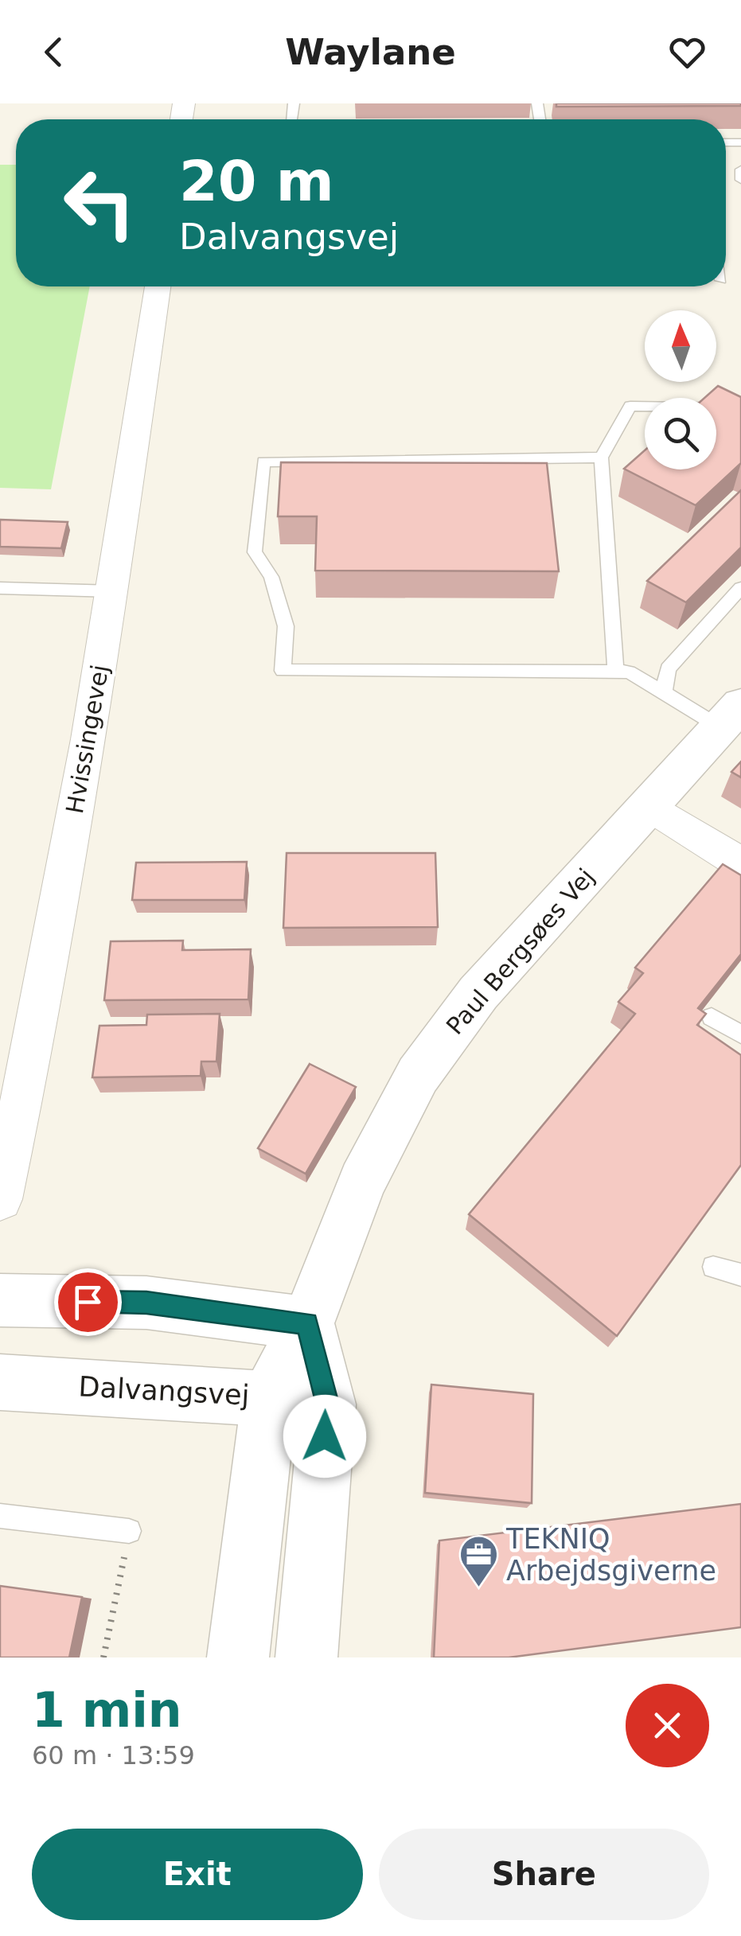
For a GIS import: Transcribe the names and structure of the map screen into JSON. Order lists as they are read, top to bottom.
{
  "streets": {
    "street": ["Hvissingevej", "Paul Bergsøes Vej", "Dalvangsvej"]
  },
  "crossings": [
    ["Paul Bergsøes Vej", "Dalvangsvej"]
  ],
  "places": {
    "office": ["TEKNIQ Arbejdsgiverne"]
  },
  "north": "top",
  "page": {
    "header": "Waylane",
    "turn": ["20 m", "Dalvangsvej"],
    "heading": ["1 min", "60 m · 13:59"],
    "buttons": ["Exit", "Share"]
  }
}
